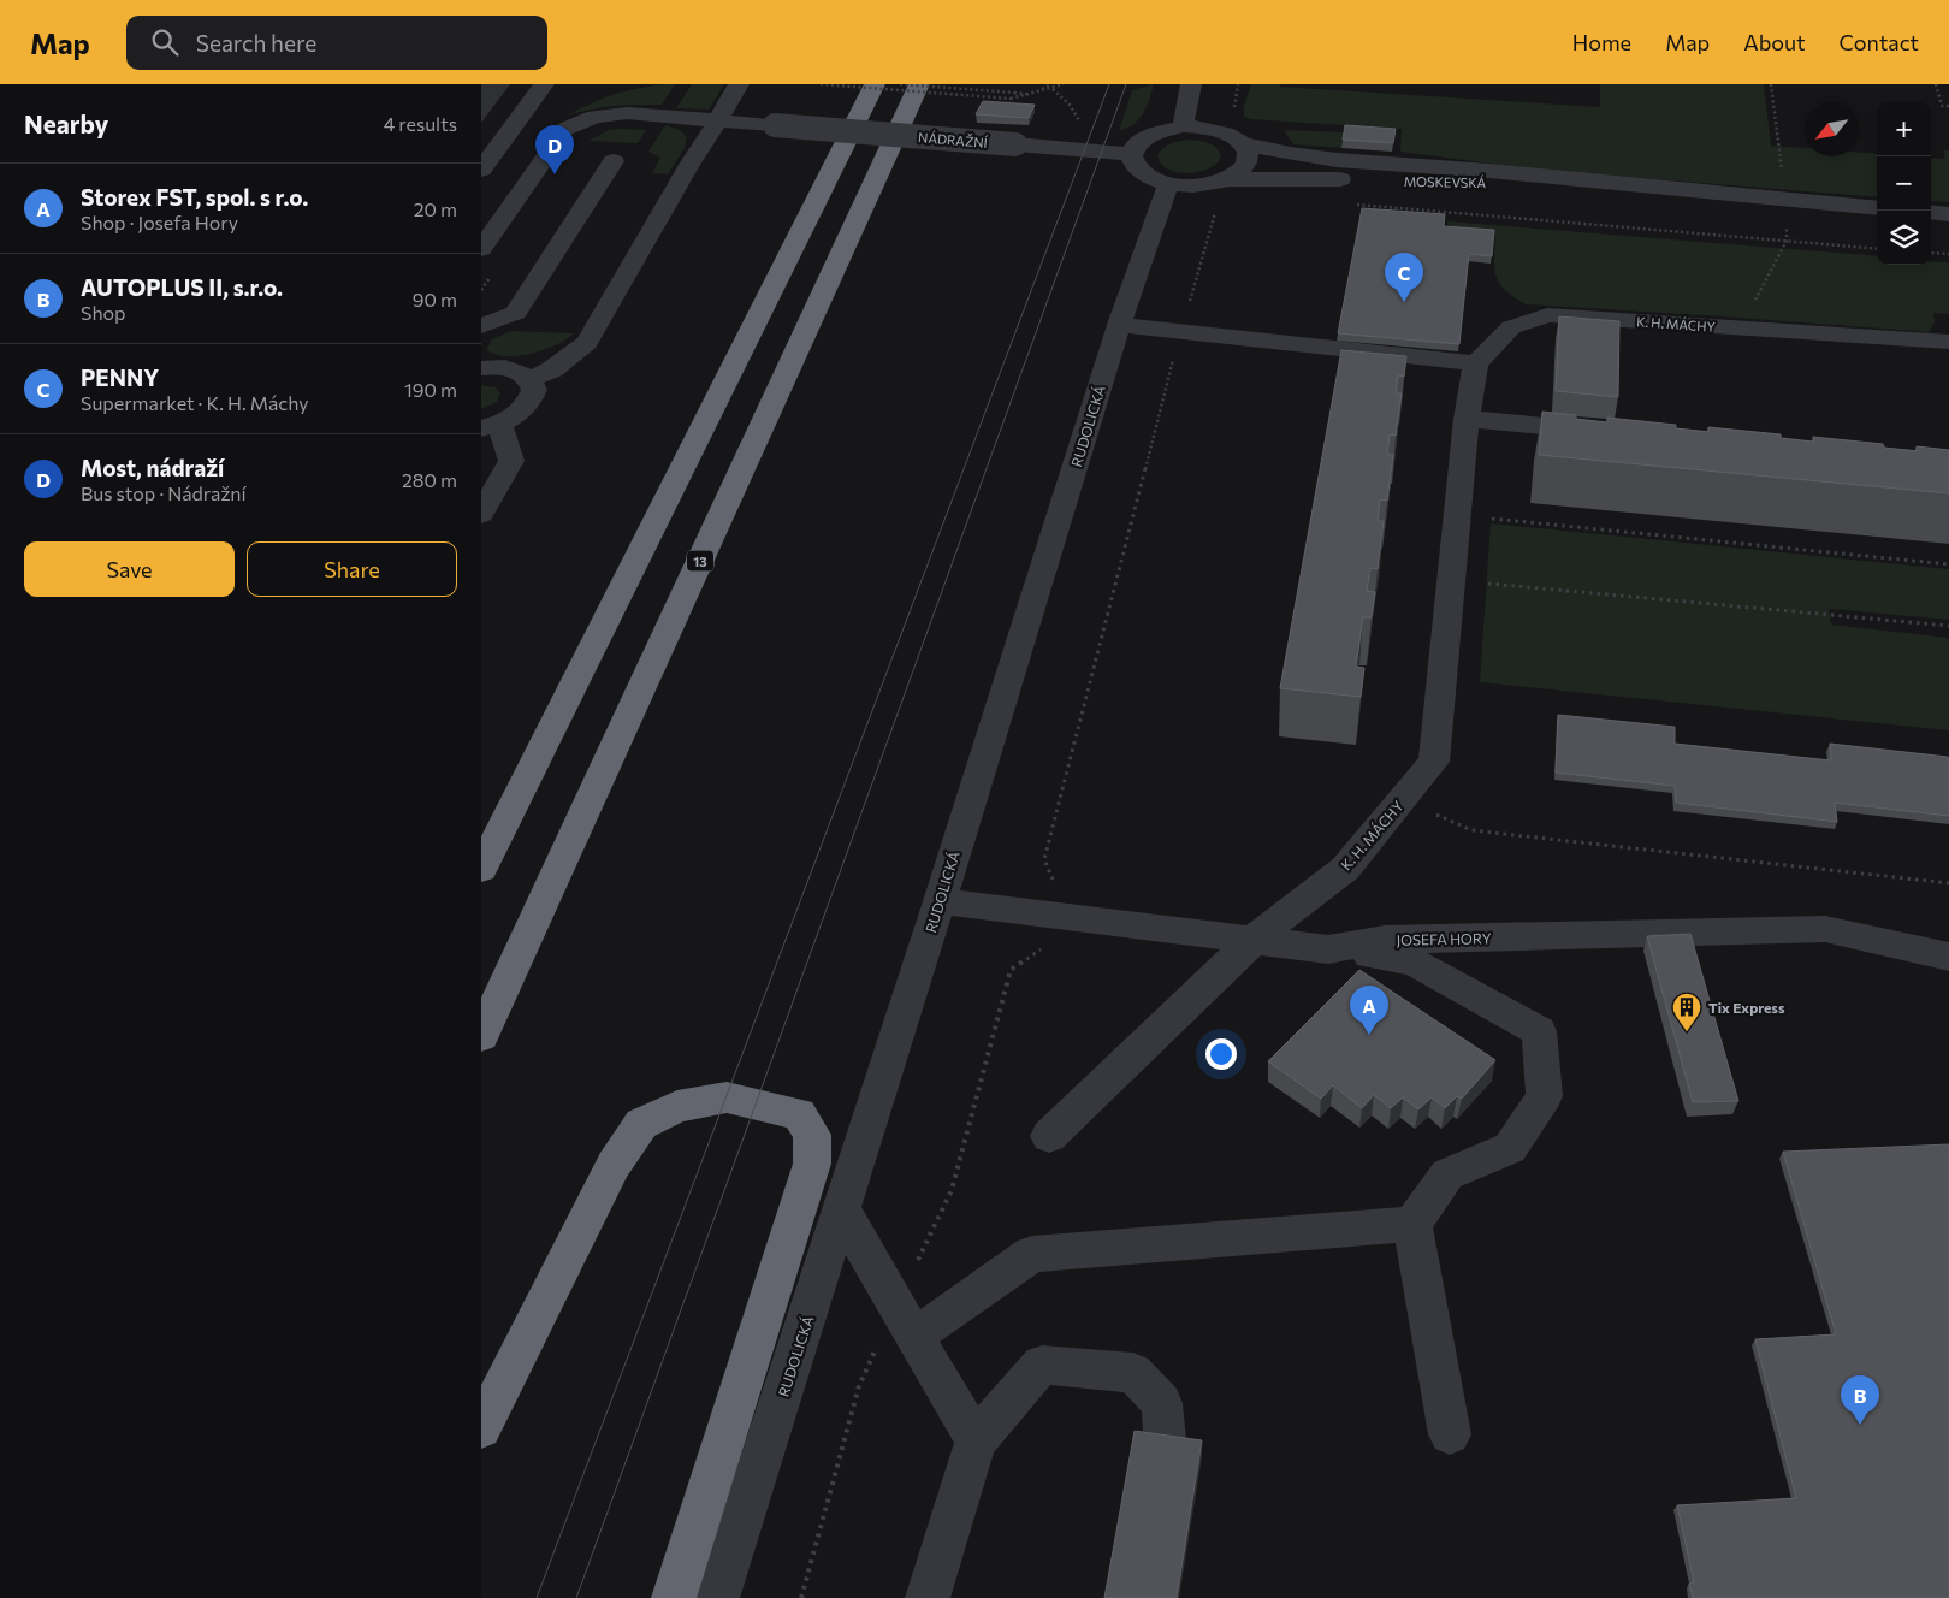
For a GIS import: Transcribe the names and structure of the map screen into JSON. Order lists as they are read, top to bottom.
{
  "streets": {
    "highway": ["13"],
    "street": [
      "NÁDRAŽNÍ",
      "MOSKEVSKÁ",
      "K. H. MÁCHY",
      "RUDOLICKÁ",
      "JOSEFA HORY"
    ]
  },
  "crossings": [
    ["K. H. MÁCHY", "JOSEFA HORY"],
    ["RUDOLICKÁ", "JOSEFA HORY"]
  ],
  "places": {
    "building": ["Tix Express"]
  },
  "north": "bottom left",
  "page": {
    "header": "Map",
    "search": "Search here",
    "nav": [
      "Home",
      "Map",
      "About",
      "Contact"
    ],
    "heading": ["Nearby", "4 results"],
    "map_buttons": ["+", "−"],
    "pins": [
      "D",
      "C",
      "A",
      "B"
    ],
    "list": [
      {
        "mark": "A",
        "name": "Storex FST, spol. s r.o.",
        "note": "Shop · Josefa Hory",
        "value": "20 m"
      },
      {
        "mark": "B",
        "name": "AUTOPLUS II, s.r.o.",
        "note": "Shop",
        "value": "90 m"
      },
      {
        "mark": "C",
        "name": "PENNY",
        "note": "Supermarket · K. H. Máchy",
        "value": "190 m"
      },
      {
        "mark": "D",
        "name": "Most, nádraží",
        "note": "Bus stop · Nádražní",
        "value": "280 m"
      }
    ],
    "buttons": ["Save", "Share"]
  }
}
